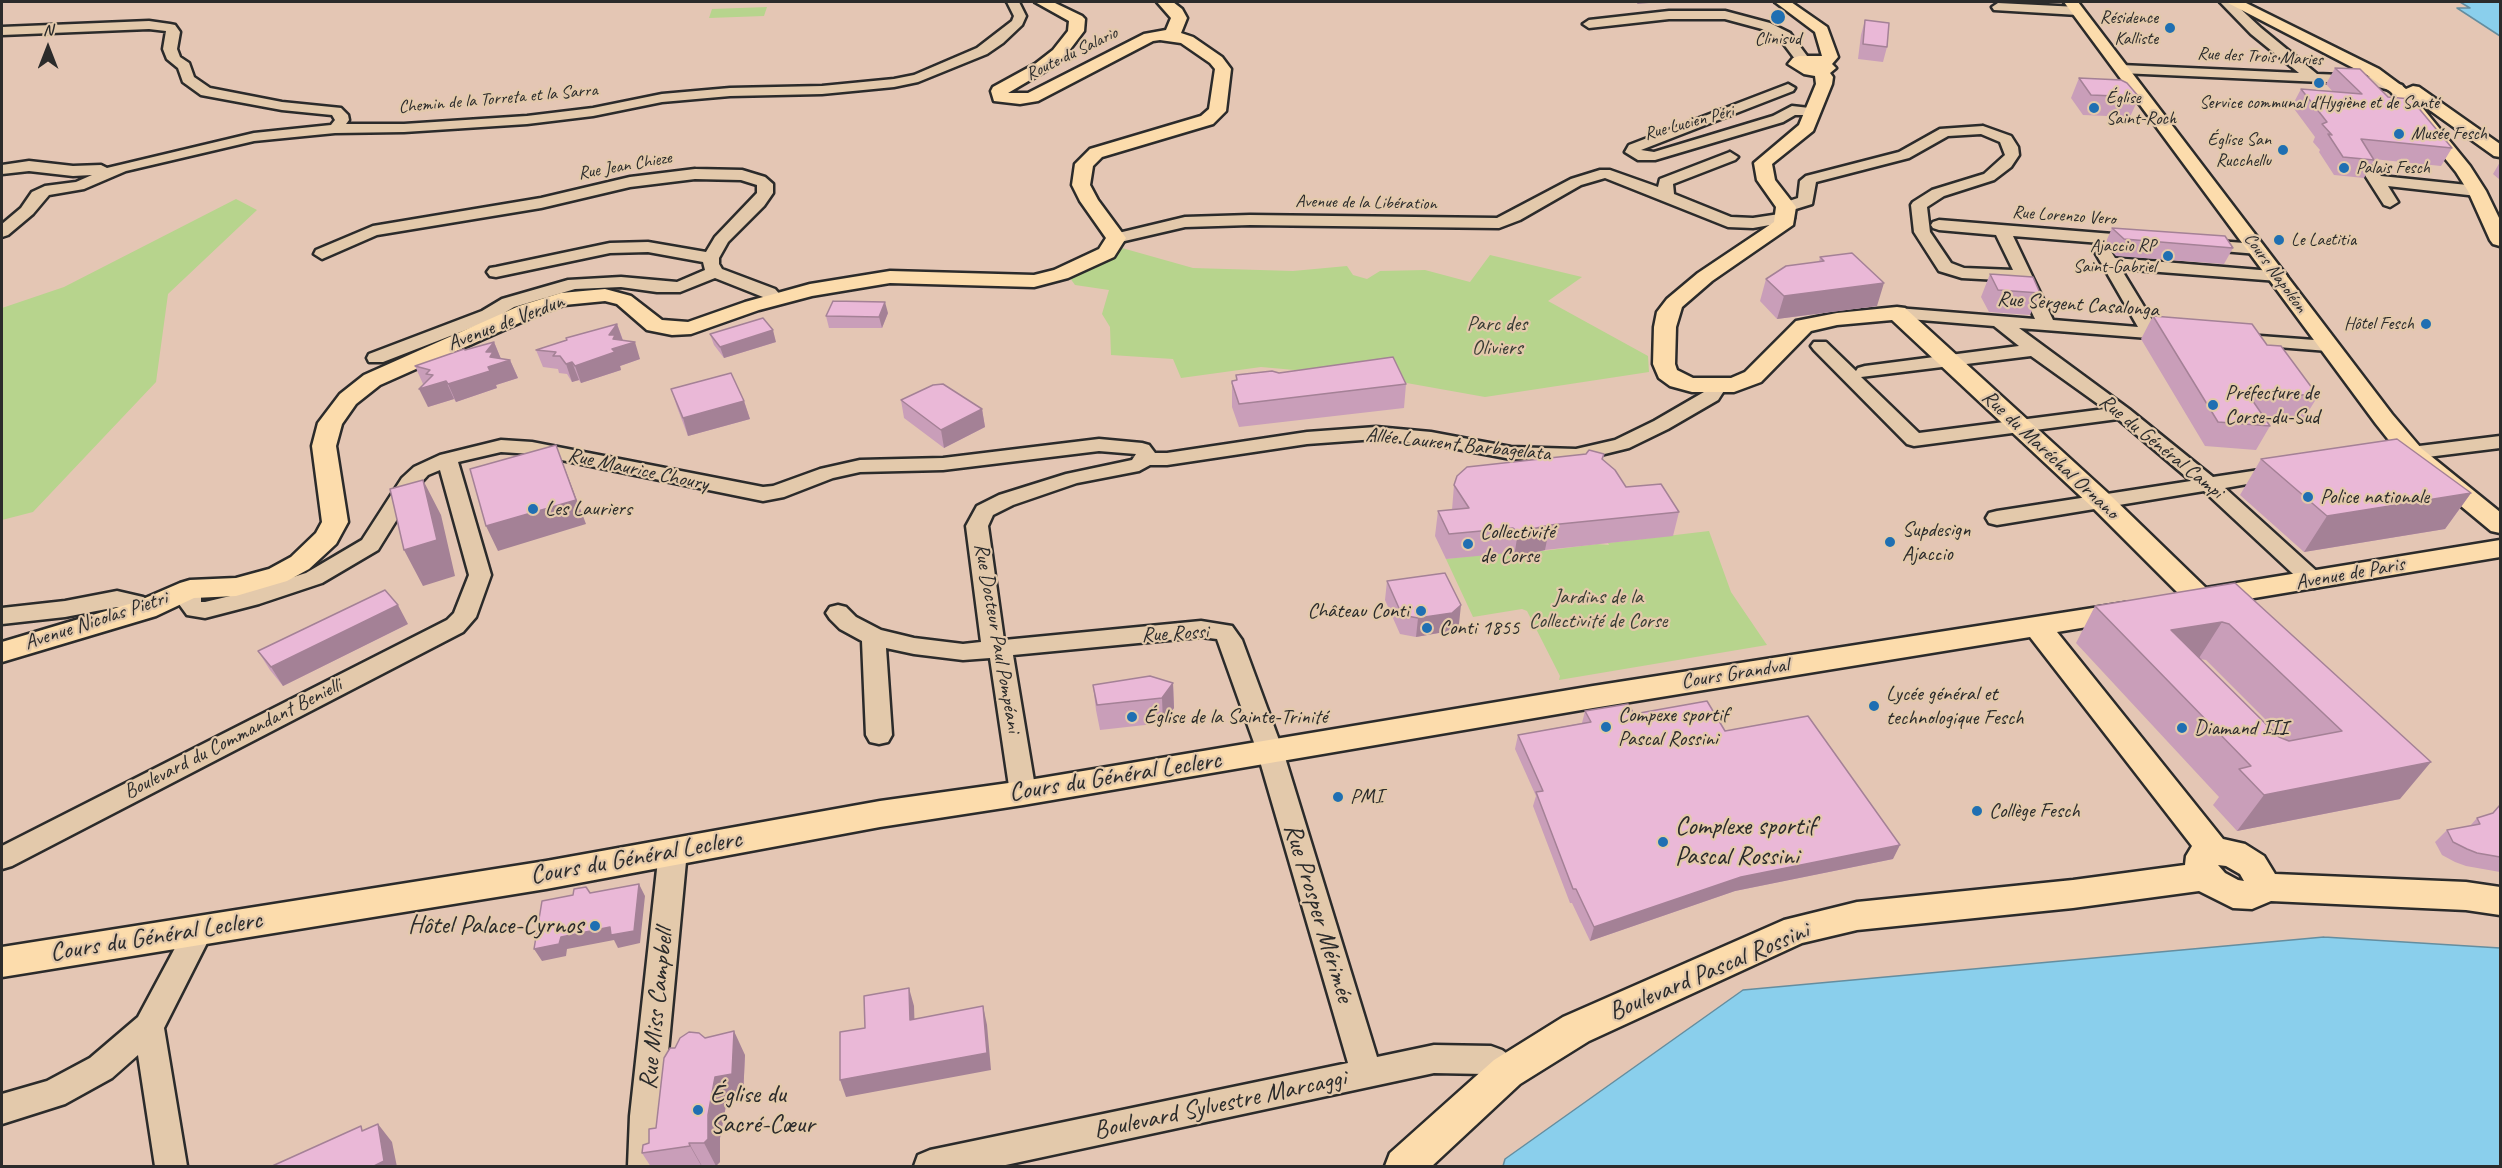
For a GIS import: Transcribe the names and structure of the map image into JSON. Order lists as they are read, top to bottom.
{
  "streets": {
    "main road": [
      "Route du Salario",
      "Cours Napoléon",
      "Avenue de Verdun",
      "Rue du Maréchal Ornano",
      "Avenue de Paris",
      "Avenue Nicolas Pietri",
      "Cours Grandval",
      "Cours du Général Leclerc",
      "Boulevard Pascal Rossini"
    ],
    "street": [
      "Rue des Trois Maries",
      "Chemin de la Torreta et la Sarra",
      "Rue Lucien Péri",
      "Rue Jean Chieze",
      "Avenue de la Libération",
      "Rue Lorenzo Vero",
      "Rue Sergent Casalonga",
      "Allée Laurent Barbagelata",
      "Rue du Général Campi",
      "Rue Maurice Choury",
      "Rue Rossi",
      "Rue Docteur Paul Pompéani",
      "Boulevard du Commandant Benielli",
      "Rue Prosper Mérimée",
      "Rue Miss Campbell",
      "Boulevard Sylvestre Marcaggi"
    ]
  },
  "crossings": [
    ["Rue des Trois Maries", "Cours Napoléon"],
    ["Avenue de la Libération", "Avenue de Verdun"],
    ["Rue Sergent Casalonga", "Rue du Général Campi"],
    ["Rue Sergent Casalonga", "Rue du Maréchal Ornano"],
    ["Avenue de Verdun", "Rue Maurice Choury"],
    ["Avenue de Verdun", "Avenue Nicolas Pietri"],
    ["Allée Laurent Barbagelata", "Rue Maurice Choury"],
    ["Allée Laurent Barbagelata", "Rue Docteur Paul Pompéani"],
    ["Rue du Général Campi", "Avenue de Paris"],
    ["Rue du Maréchal Ornano", "Avenue de Paris"],
    ["Rue du Maréchal Ornano", "Cours Grandval"],
    ["Rue Maurice Choury", "Avenue Nicolas Pietri"],
    ["Rue Maurice Choury", "Rue Docteur Paul Pompéani"],
    ["Rue Maurice Choury", "Boulevard du Commandant Benielli"],
    ["Avenue de Paris", "Cours Grandval"],
    ["Rue Rossi", "Rue Docteur Paul Pompéani"],
    ["Rue Rossi", "Cours Grandval"],
    ["Rue Rossi", "Cours du Général Leclerc"],
    ["Rue Rossi", "Rue Prosper Mérimée"],
    ["Rue Docteur Paul Pompéani", "Cours du Général Leclerc"],
    ["Cours Grandval", "Cours du Général Leclerc"],
    ["Cours Grandval", "Rue Prosper Mérimée"],
    ["Cours du Général Leclerc", "Rue Prosper Mérimée"],
    ["Cours du Général Leclerc", "Rue Miss Campbell"],
    ["Rue Prosper Mérimée", "Boulevard Sylvestre Marcaggi"],
    ["Boulevard Pascal Rossini", "Boulevard Sylvestre Marcaggi"]
  ],
  "parks": ["Parc des Oliviers", "Jardins de la Collectivité de Corse"],
  "places": [
    "Clinisud",
    "Résidence Kalliste",
    "Service communal d'Hygiène et de Santé",
    "Église Saint-Roch",
    "Musée Fesch",
    "Église San Rucchellu",
    "Palais Fesch",
    "Le Laetitia",
    "Ajaccio RP Saint-Gabriel",
    "Hôtel Fesch",
    "Préfecture de Corse-du-Sud",
    "Police nationale",
    "Les Lauriers",
    "Supdesign Ajaccio",
    "Collectivité de Corse",
    "Château Conti",
    "Conti 1855",
    "Lycée général et technologique Fesch",
    "Église de la Sainte-Trinité",
    "Compexe sportif Pascal Rossini",
    "Diamand III",
    "PMI",
    "Collège Fesch",
    "Complexe sportif Pascal Rossini",
    "Hôtel Palace-Cyrnos",
    "Église du Sacré-Cœur"
  ],
  "north": "top"
}
